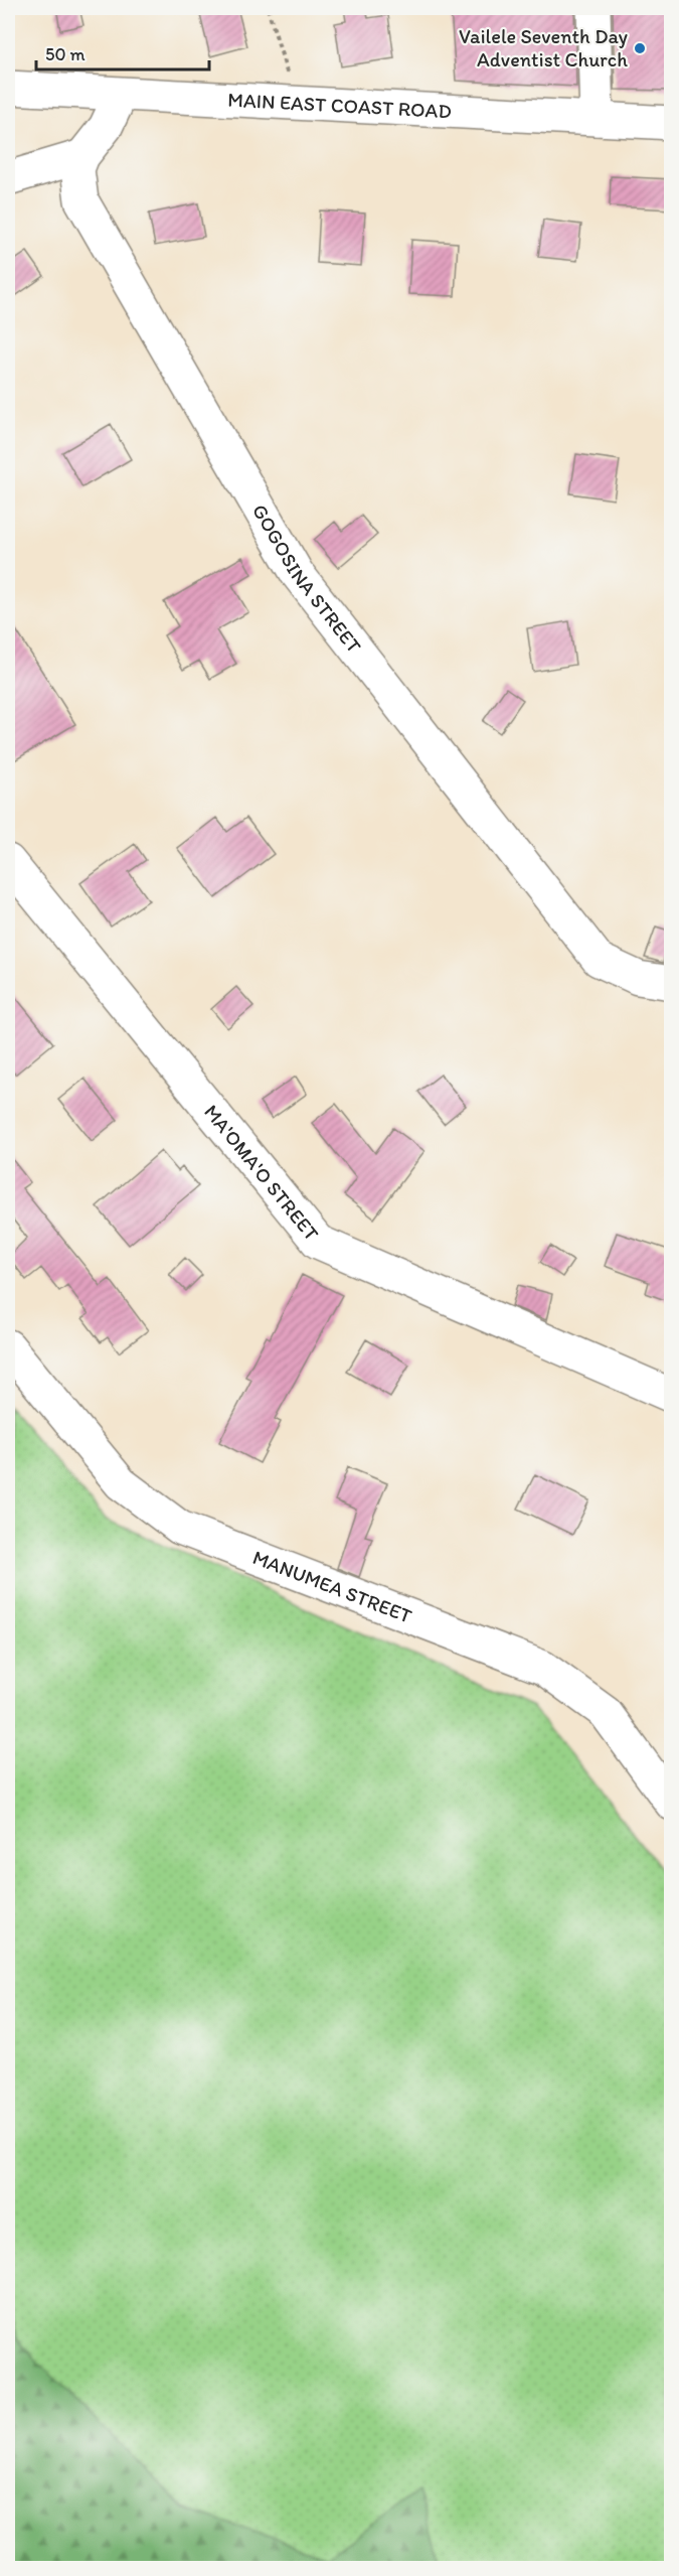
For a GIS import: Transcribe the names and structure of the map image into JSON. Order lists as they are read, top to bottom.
{
  "streets": {
    "street": [
      "MAIN EAST COAST ROAD",
      "GOGOSINA STREET",
      "MA'OMA'O STREET",
      "MANUMEA STREET"
    ]
  },
  "places": ["Vailele Seventh Day Adventist Church"],
  "scale_bar": "50 m"
}
